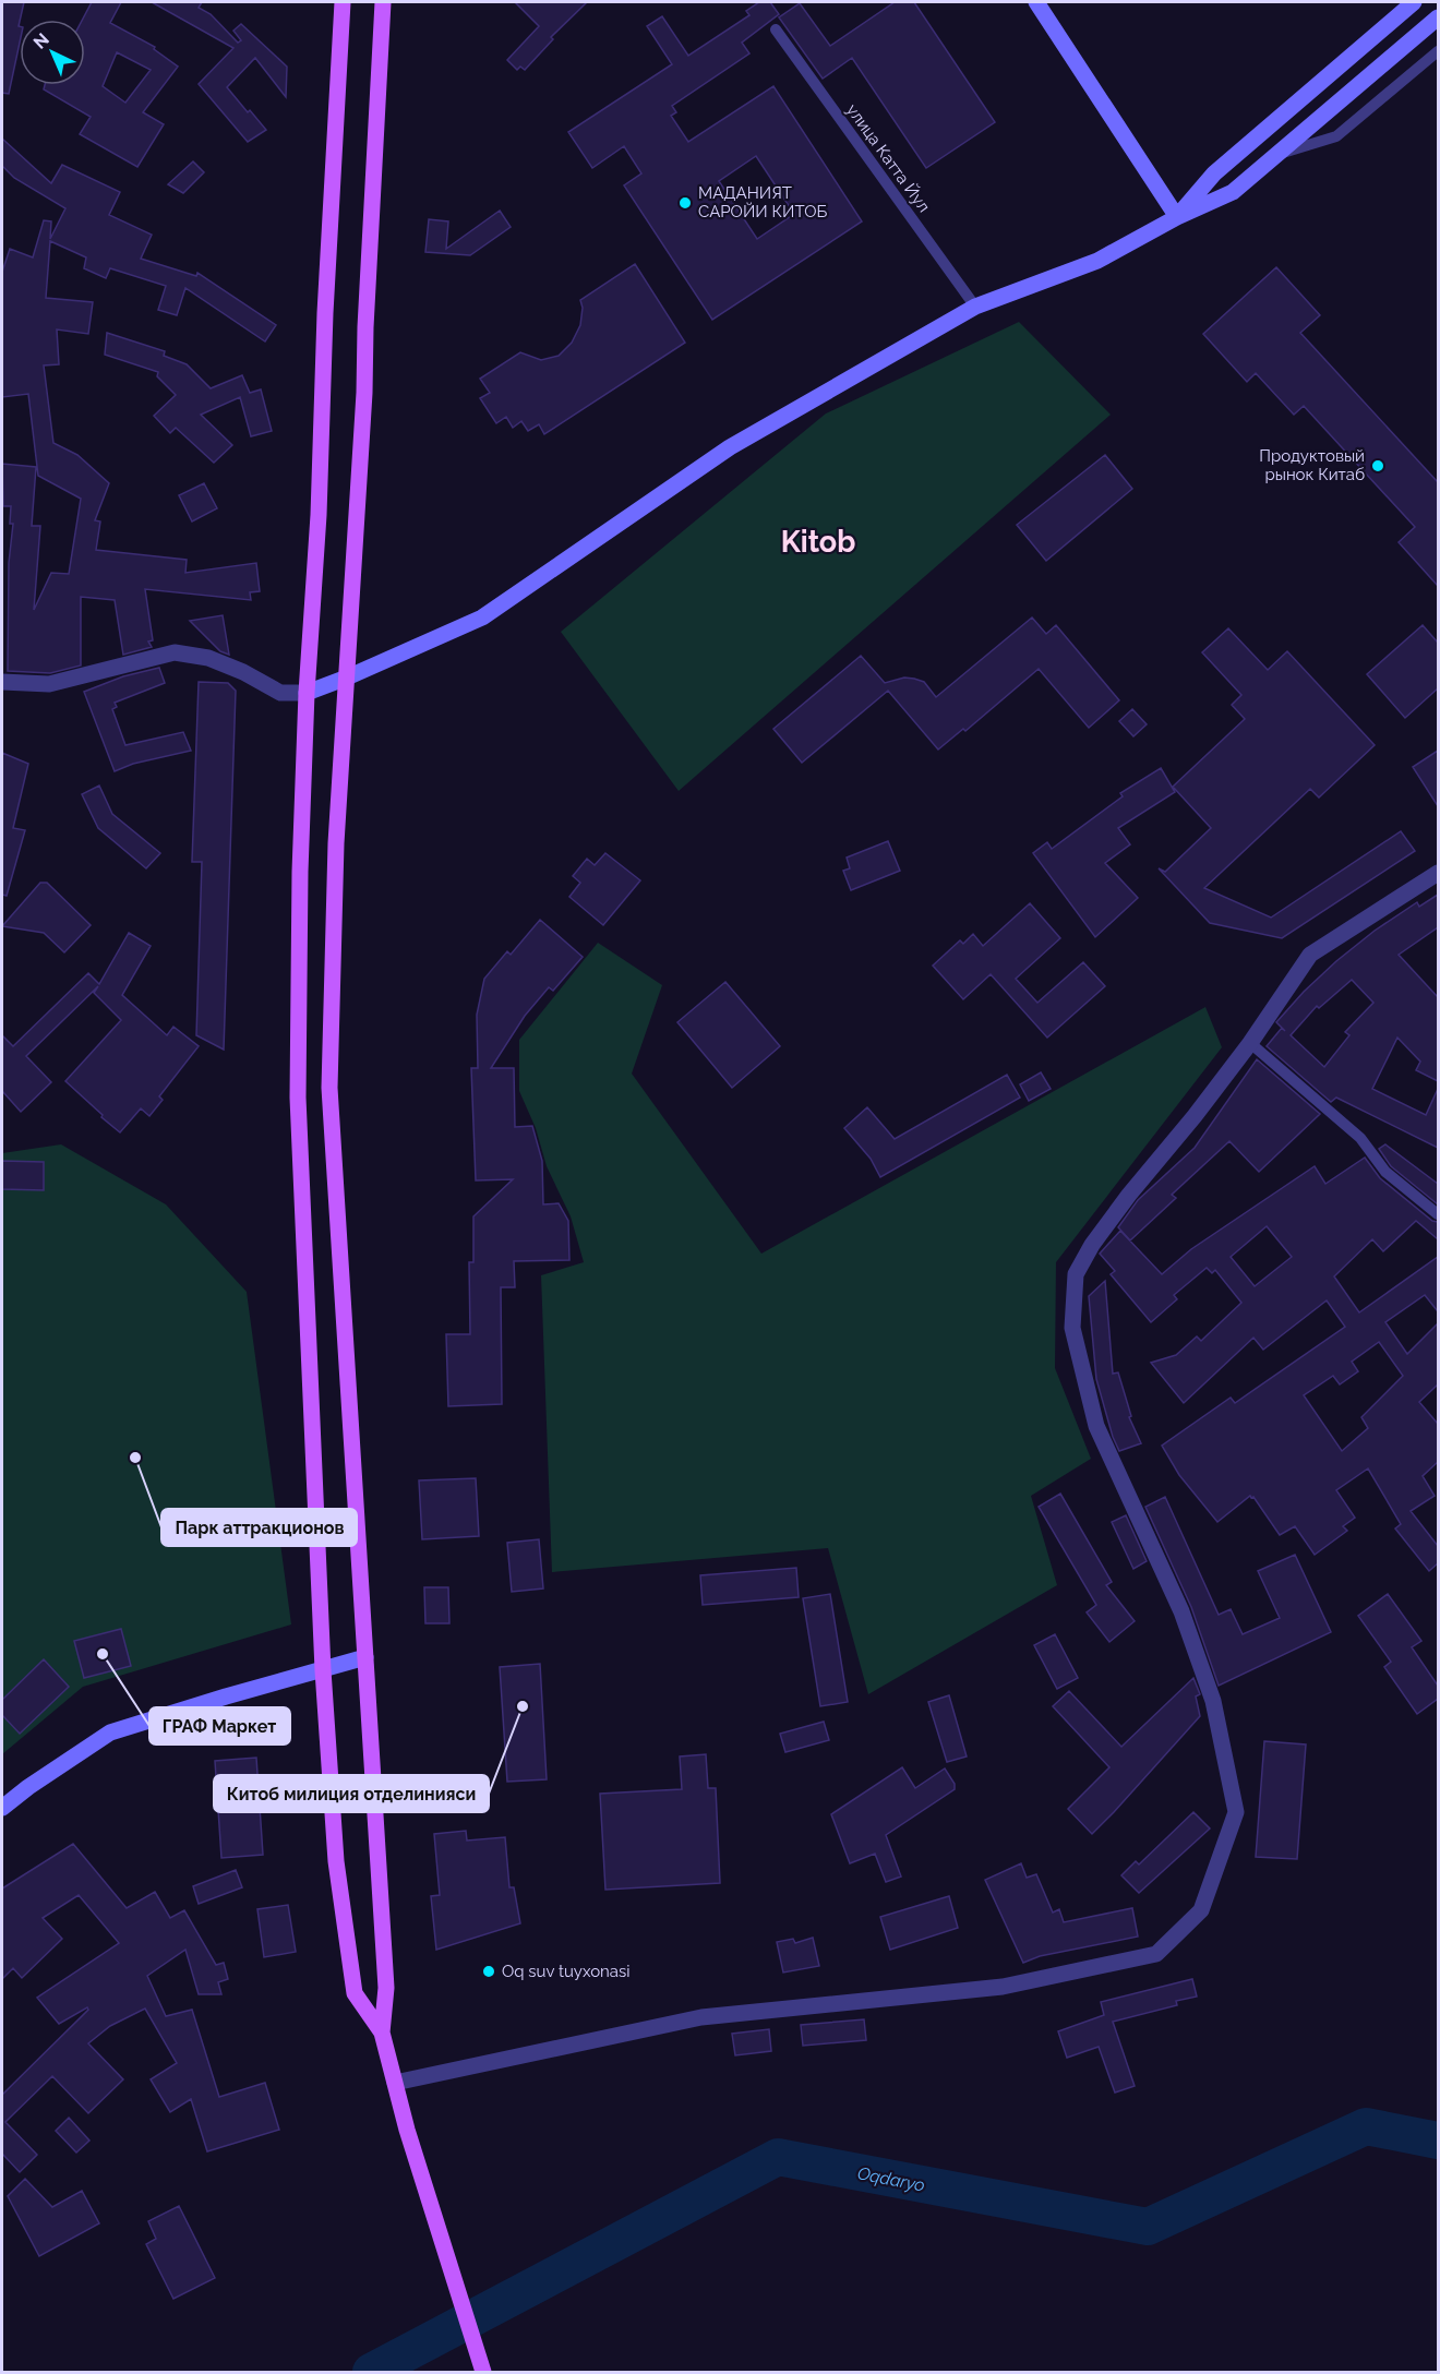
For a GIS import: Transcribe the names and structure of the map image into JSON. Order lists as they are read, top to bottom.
{
  "streets": {
    "lane": ["улица Катта Йул"]
  },
  "districts": ["Kitob"],
  "water": ["Oqdaryo"],
  "places": [
    "МАДАНИЯТ САРОЙИ КИТОБ",
    "Продуктовый рынок Китаб",
    "Парк аттракционов",
    "ГРАФ Маркет",
    "Китоб милиция отделинияси",
    "Oq suv tuyxonasi"
  ],
  "north": "top left"
}
